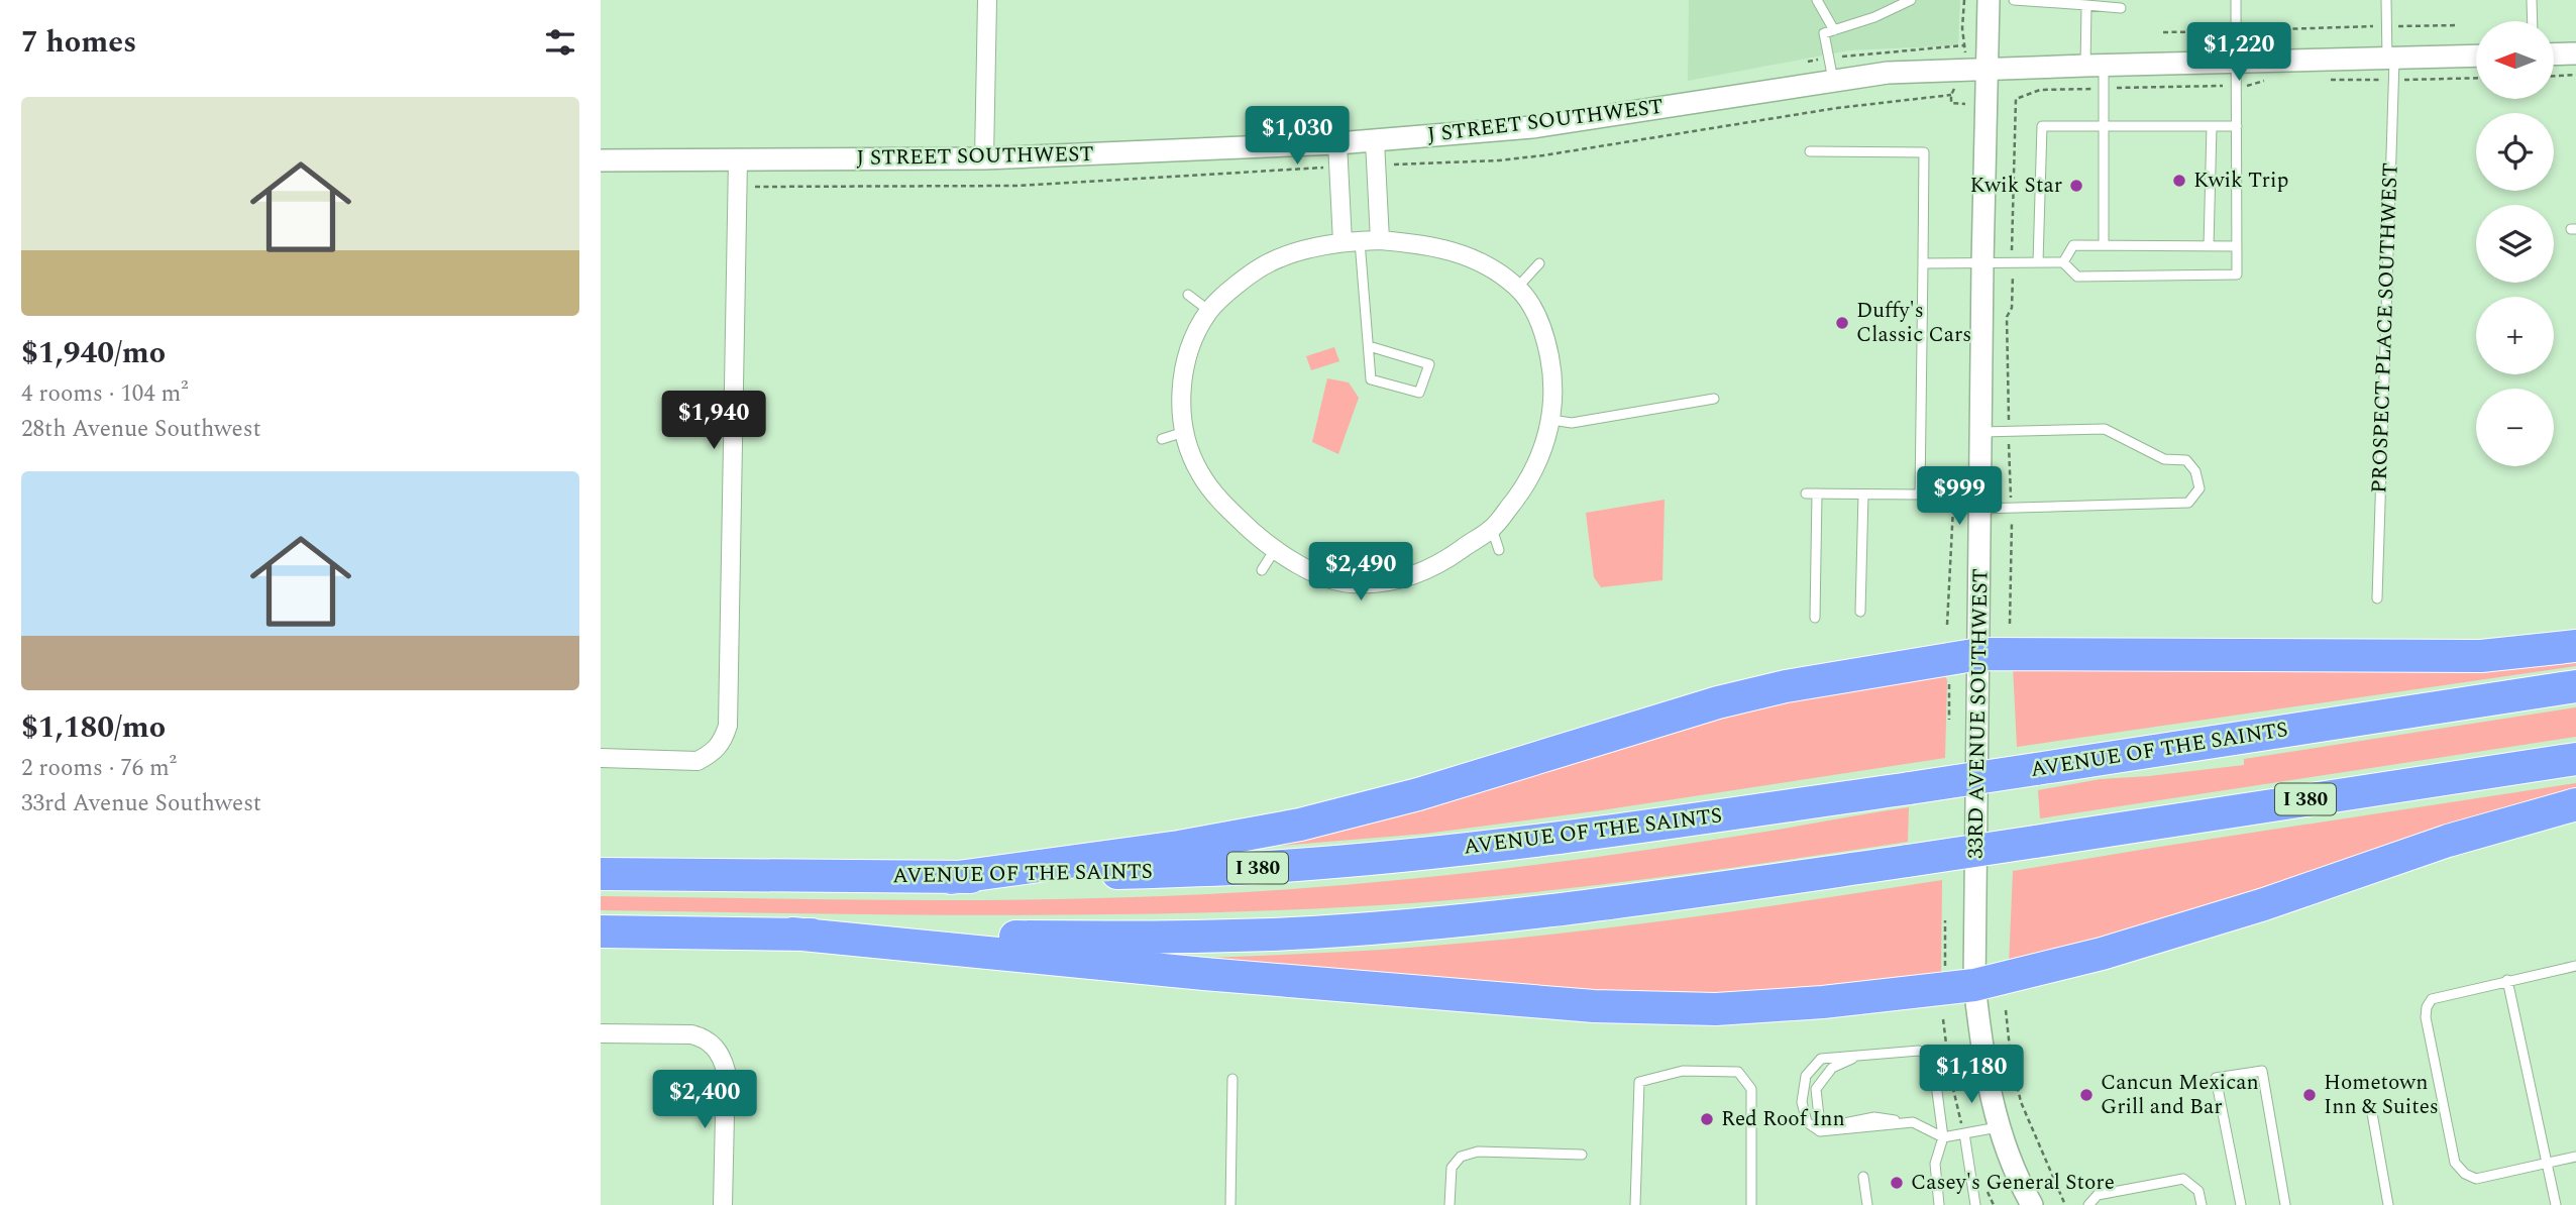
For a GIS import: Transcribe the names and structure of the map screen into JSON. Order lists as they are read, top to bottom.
{
  "streets": {
    "highway": ["AVENUE OF THE SAINTS", "I 380"],
    "street": ["J STREET SOUTHWEST", "33RD AVENUE SOUTHWEST"],
    "lane": ["PROSPECT PLACE SOUTHWEST"]
  },
  "crossings": [
    ["J STREET SOUTHWEST", "PROSPECT PLACE SOUTHWEST"],
    ["J STREET SOUTHWEST", "33RD AVENUE SOUTHWEST"]
  ],
  "places": [
    "Kwik Trip",
    "Kwik Star",
    "Duffy's Classic Cars",
    "Cancun Mexican Grill and Bar",
    "Hometown Inn & Suites",
    "Red Roof Inn",
    "Casey's General Store"
  ],
  "north": "left",
  "page": {
    "heading": "7 homes",
    "map_buttons": ["+", "−"],
    "price": [
      "$1,220",
      "$1,030",
      "$1,940",
      "$999",
      "$2,490",
      "$1,180",
      "$2,400"
    ],
    "list": [
      {
        "name": "$1,940/mo",
        "note": "4 rooms · 104 m² · 28th Avenue Southwest"
      },
      {
        "name": "$1,180/mo",
        "note": "2 rooms · 76 m² · 33rd Avenue Southwest"
      }
    ]
  }
}
